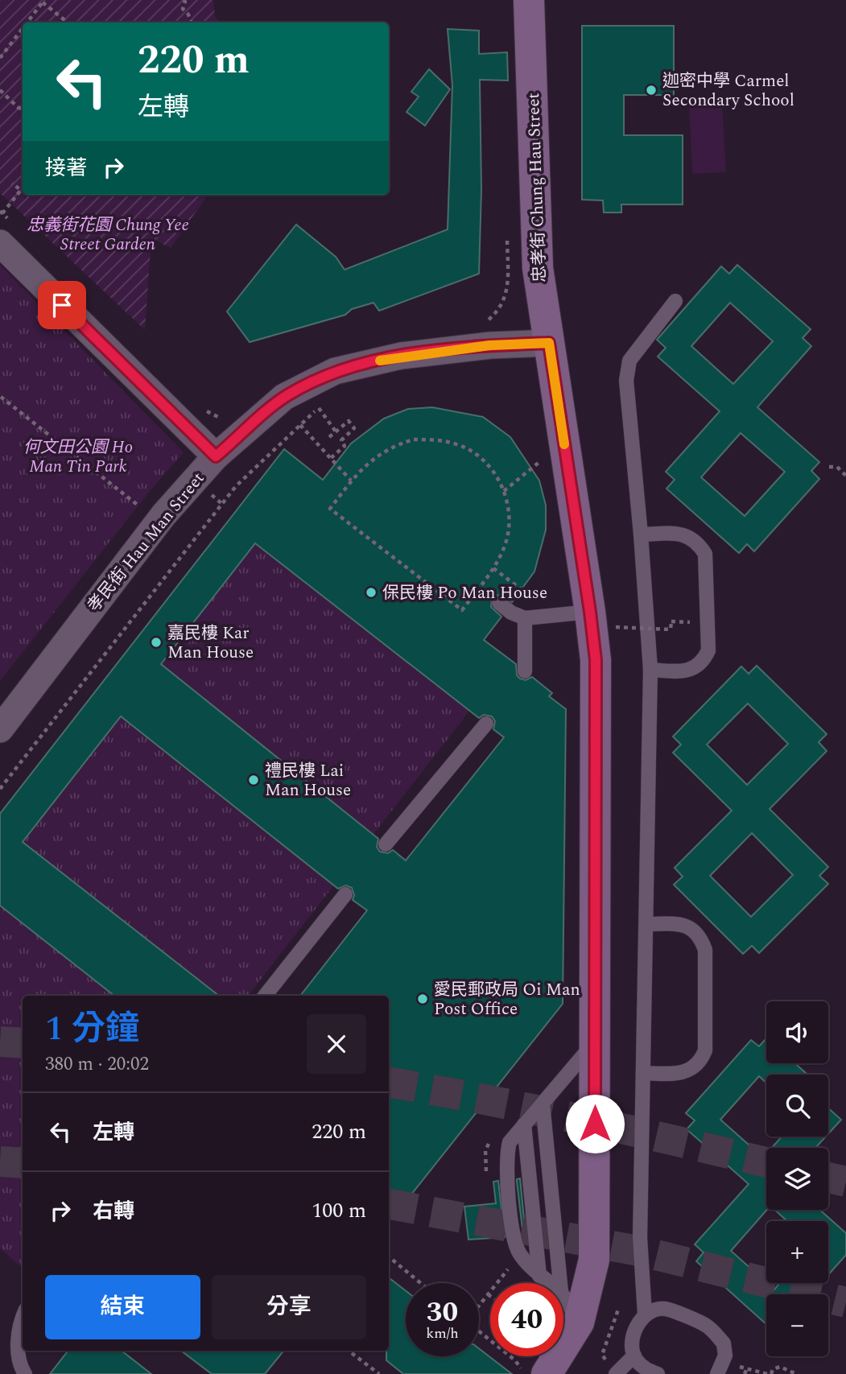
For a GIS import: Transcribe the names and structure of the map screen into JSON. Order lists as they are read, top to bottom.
{
  "streets": {
    "street": ["忠孝街 Chung Hau Street", "孝民街 Hau Man Street"]
  },
  "crossings": [
    ["忠孝街 Chung Hau Street", "孝民街 Hau Man Street"]
  ],
  "parks": ["忠義街花園 Chung Yee Street Garden", "何文田公園 Ho Man Tin Park"],
  "places": [
    "迦密中學 Carmel Secondary School",
    "保民樓 Po Man House",
    "嘉民樓 Kar Man House",
    "禮民樓 Lai Man House",
    "愛民郵政局 Oi Man Post Office"
  ],
  "page": {
    "turn": ["220 m", "左轉"],
    "then": "接著",
    "heading": ["1 分鐘", "380 m · 20:02"],
    "map_buttons": ["+", "−"],
    "list": [
      {
        "name": "左轉",
        "value": "220 m"
      },
      {
        "name": "右轉",
        "value": "100 m"
      }
    ],
    "buttons": ["結束", "分享"],
    "speed": "30 km/h",
    "limit": "40"
  }
}
